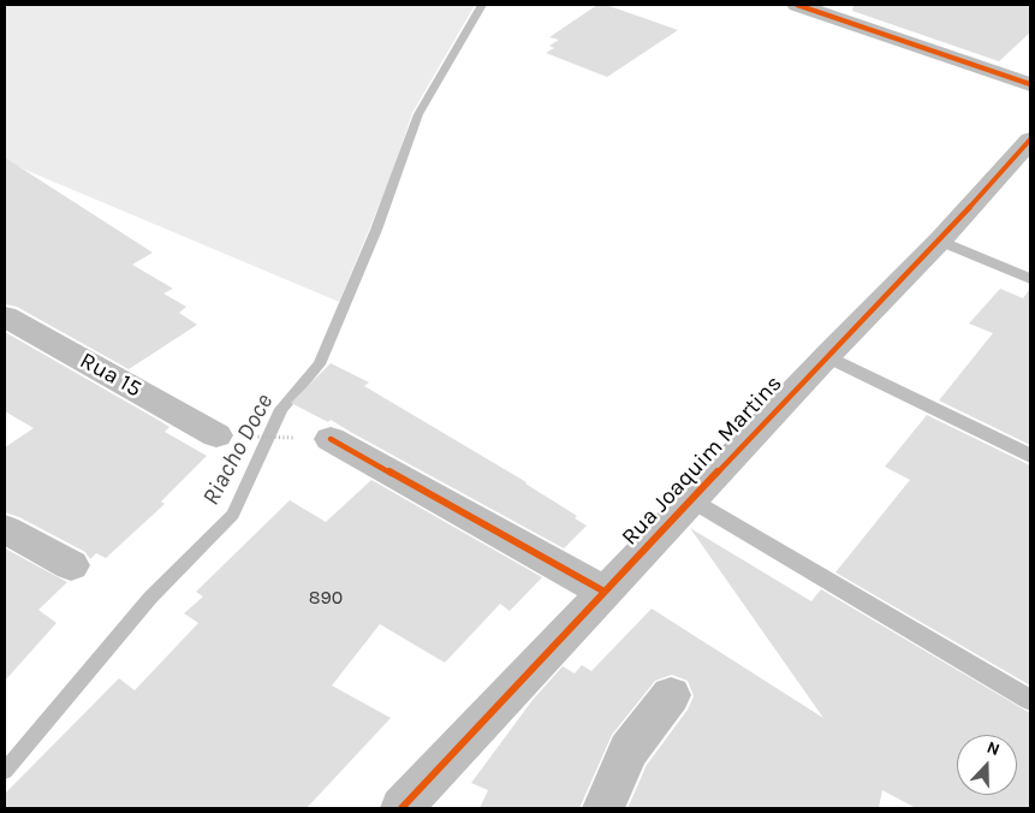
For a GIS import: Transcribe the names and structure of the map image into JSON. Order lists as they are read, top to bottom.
{
  "streets": {
    "street": ["Rua 15", "Rua Joaquim Martins"]
  },
  "water": ["Riacho Doce"],
  "house_numbers": ["890"],
  "north": "top"
}
